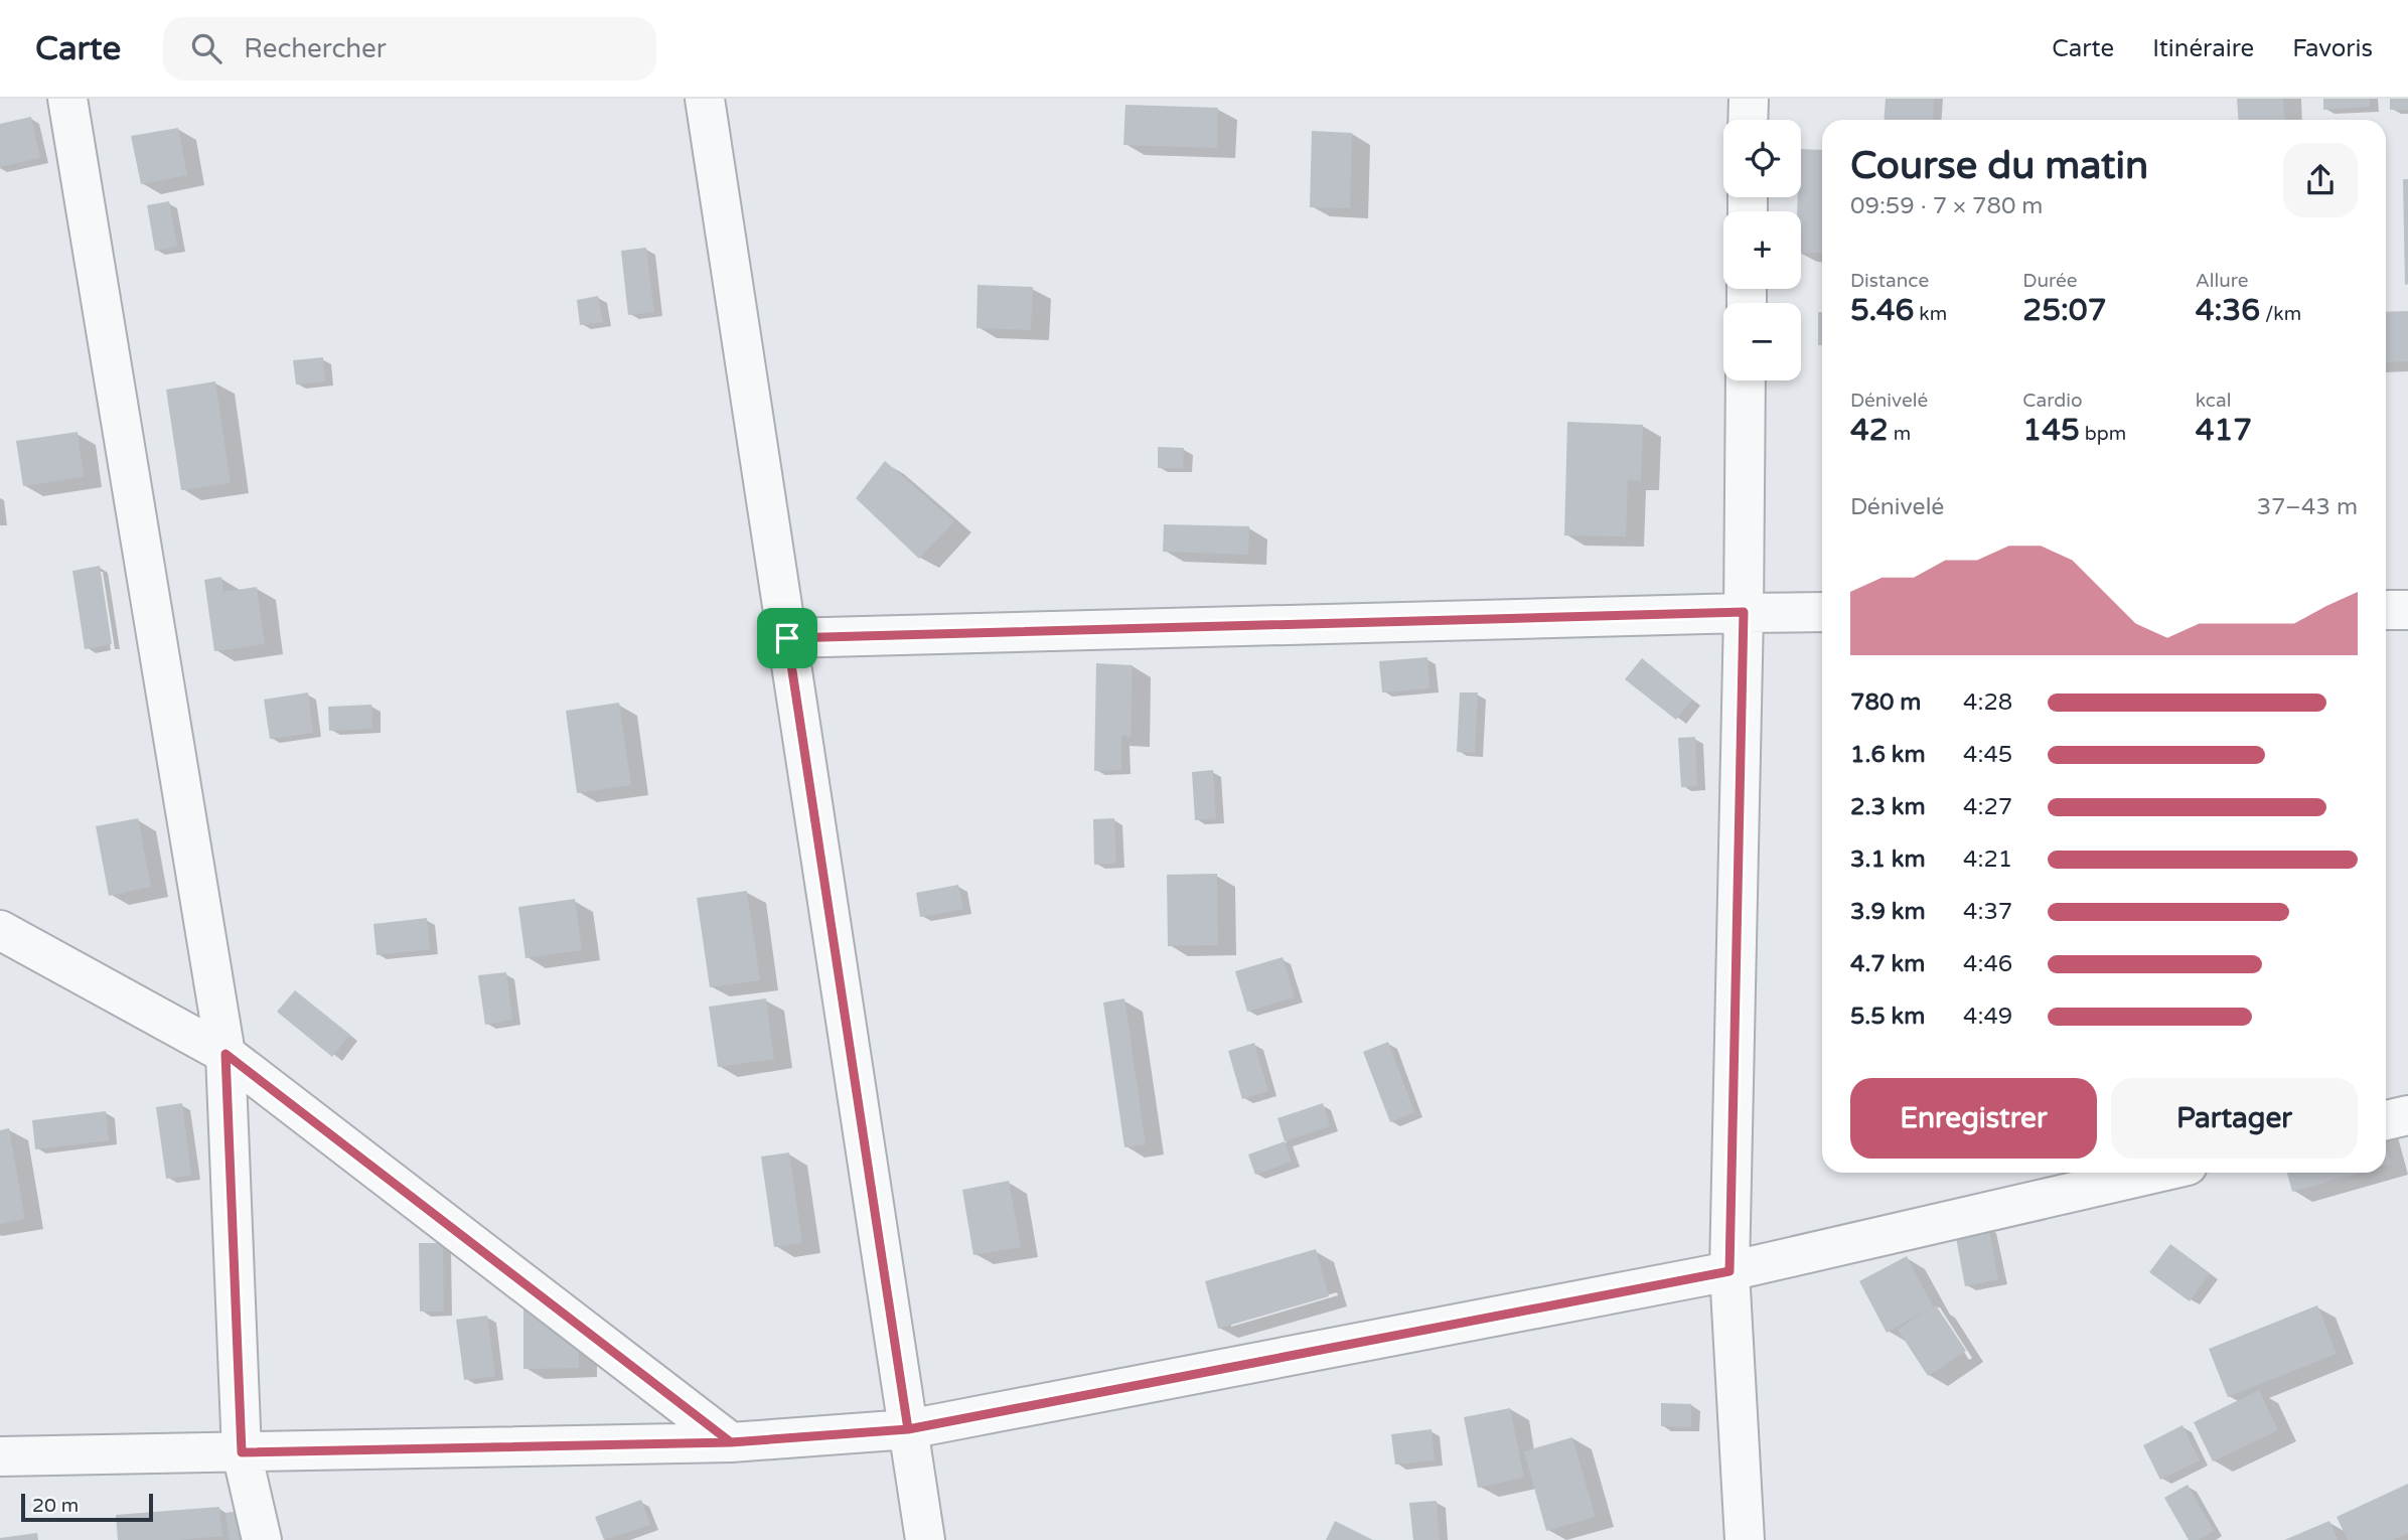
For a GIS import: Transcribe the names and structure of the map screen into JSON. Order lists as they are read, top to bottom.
{
  "scale_bar": "20 m",
  "page": {
    "header": "Carte",
    "search": "Rechercher",
    "nav": ["Carte", "Itinéraire", "Favoris"],
    "map_buttons": ["+", "−"],
    "heading": ["Course du matin", "09:59 · 7 × 780 m"],
    "stats": [
      ["Distance", "5.46 km"],
      ["Durée", "25:07"],
      ["Allure", "4:36 /km"],
      ["Dénivelé", "42 m"],
      ["Cardio", "145 bpm"],
      ["kcal", "417"]
    ],
    "chart": ["Dénivelé", "37–43 m"],
    "list": [
      {
        "name": "780 m",
        "note": "4:28"
      },
      {
        "name": "1.6 km",
        "note": "4:45"
      },
      {
        "name": "2.3 km",
        "note": "4:27"
      },
      {
        "name": "3.1 km",
        "note": "4:21"
      },
      {
        "name": "3.9 km",
        "note": "4:37"
      },
      {
        "name": "4.7 km",
        "note": "4:46"
      },
      {
        "name": "5.5 km",
        "note": "4:49"
      }
    ],
    "buttons": ["Enregistrer", "Partager"],
    "scale": "20 m"
  }
}
